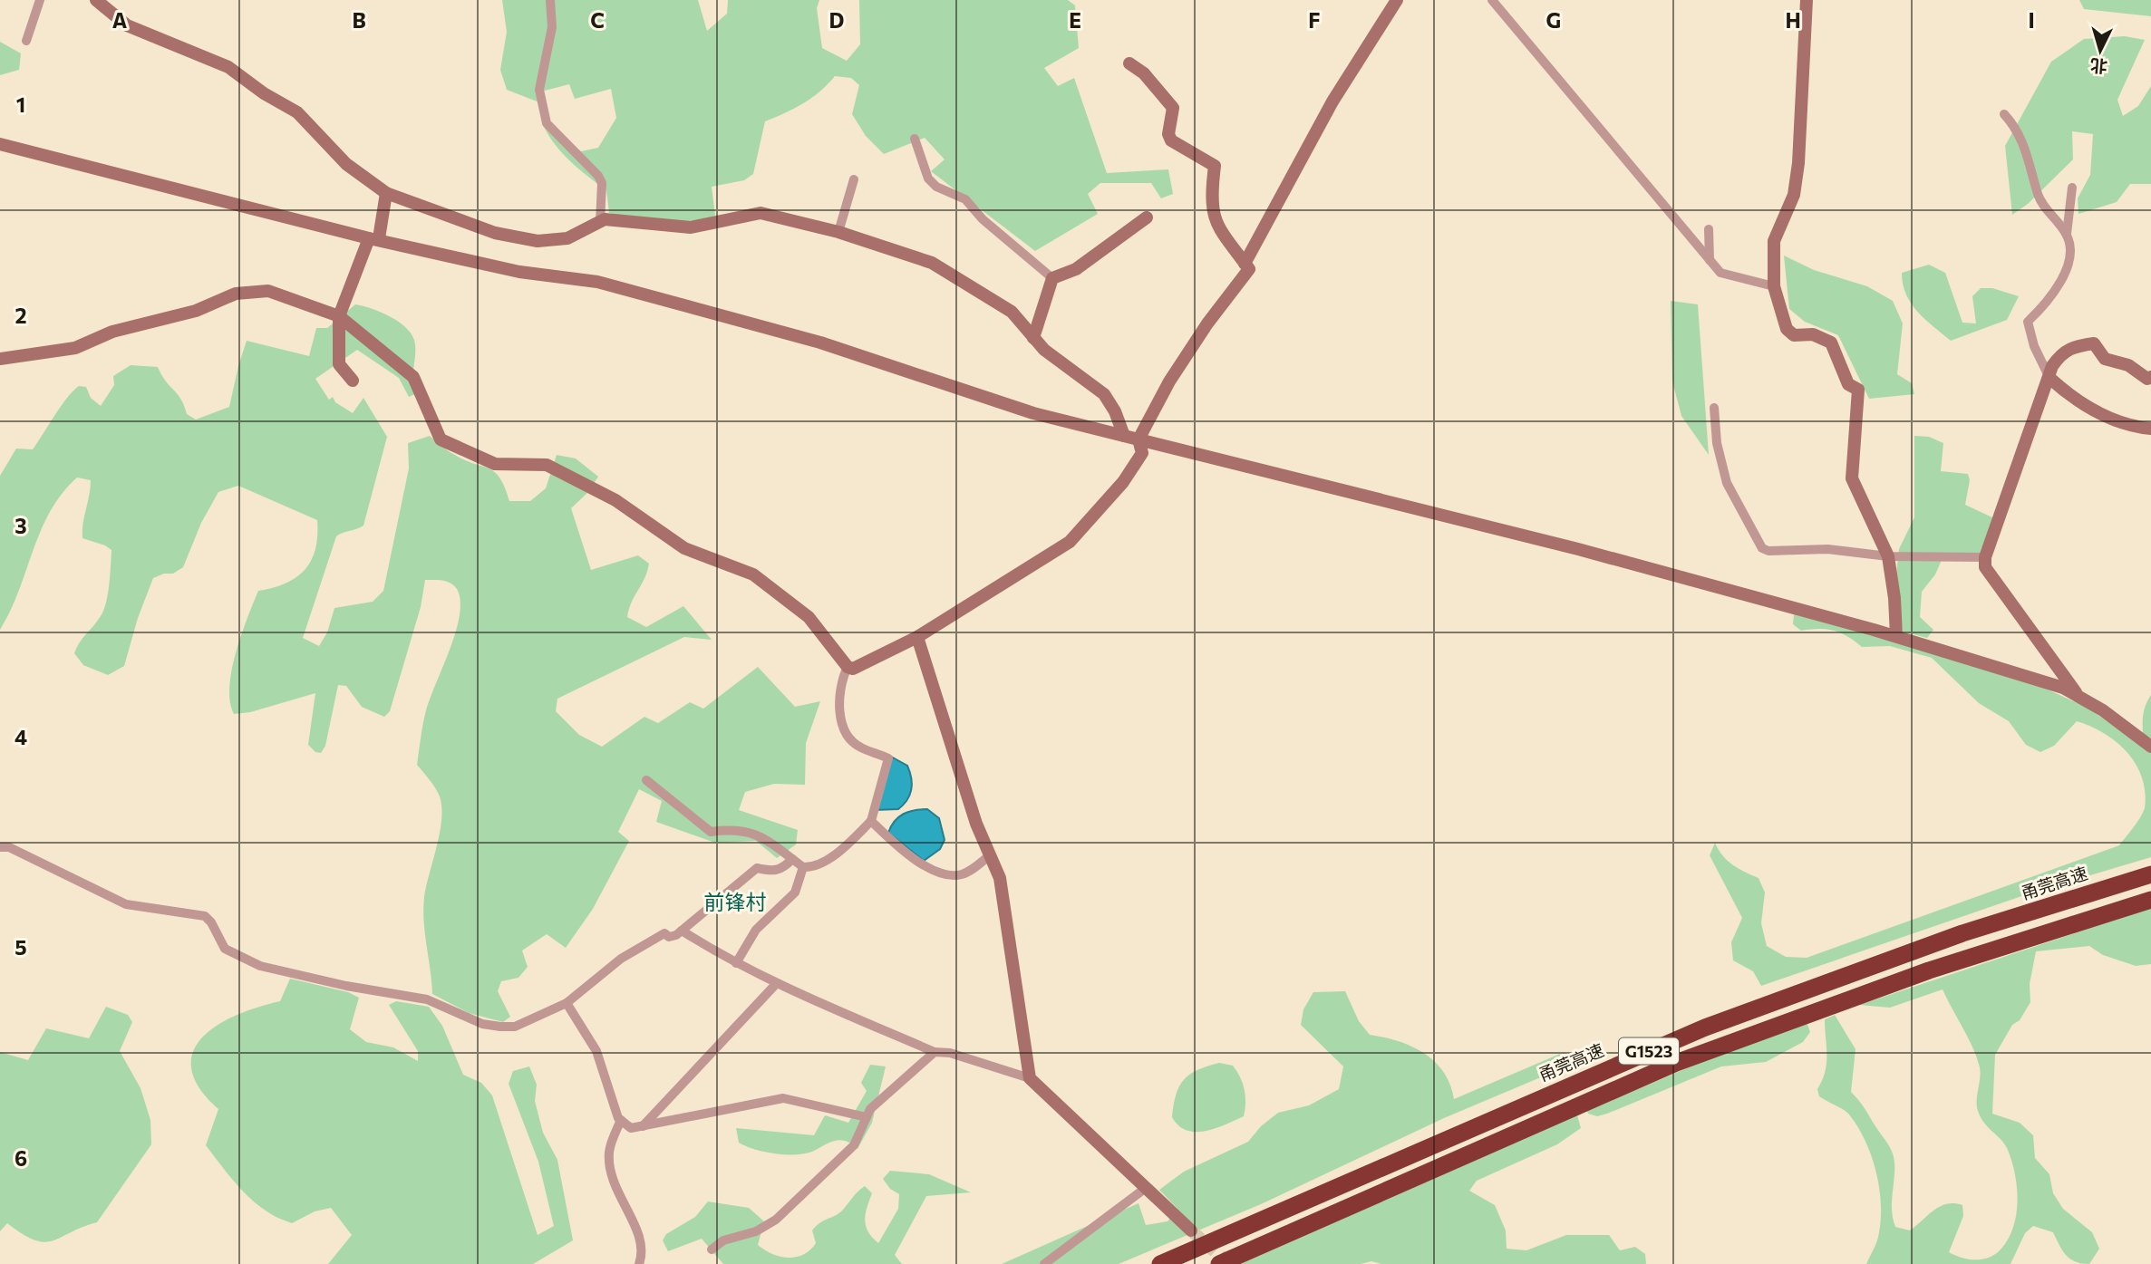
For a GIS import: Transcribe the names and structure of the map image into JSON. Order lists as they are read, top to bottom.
{
  "streets": {
    "highway": ["甬莞高速", "G1523"]
  },
  "districts": ["前锋村"],
  "north": "bottom",
  "grid": {
    "columns": [
      "A",
      "B",
      "C",
      "D",
      "E",
      "F",
      "G",
      "H",
      "I"
    ],
    "rows": [
      "1",
      "2",
      "3",
      "4",
      "5",
      "6"
    ]
  }
}
